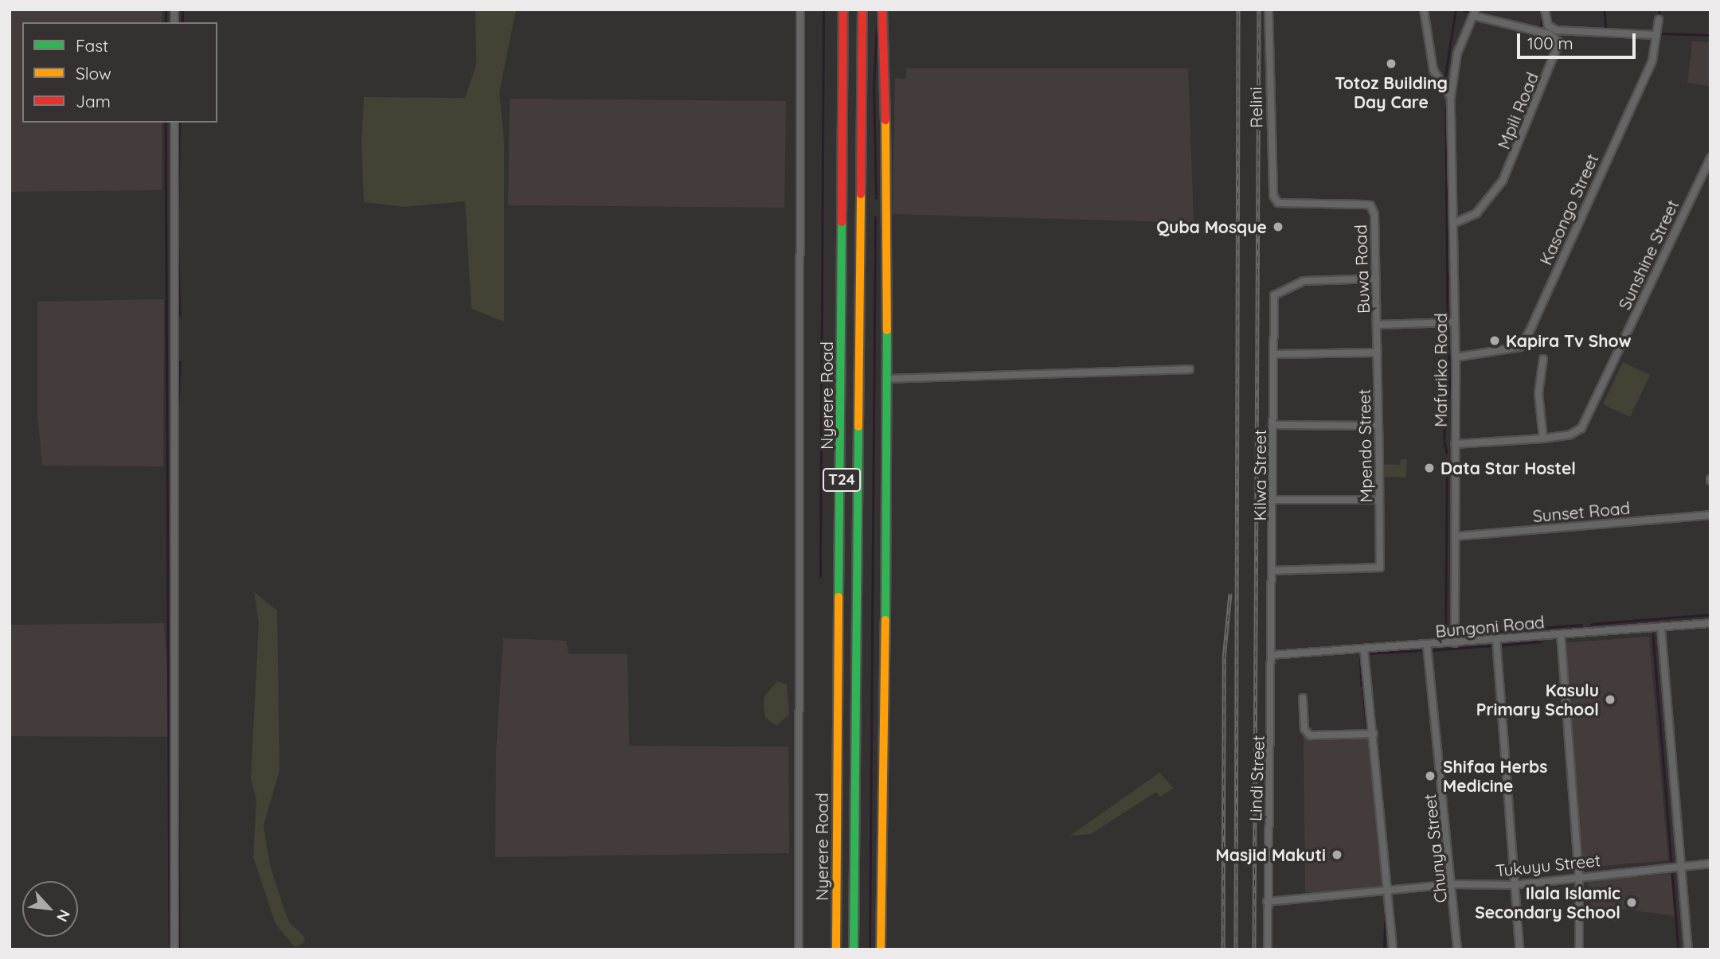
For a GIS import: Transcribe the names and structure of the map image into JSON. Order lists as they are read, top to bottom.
{
  "streets": {
    "main road": ["Nyerere Road", "T24"],
    "street": [
      "Relini",
      "Mpili Road",
      "Kasongo Street",
      "Sunshine Street",
      "Buwa Road",
      "Mafuriko Road",
      "Mpendo Street",
      "Kilwa Street",
      "Sunset Road",
      "Bungoni Road",
      "Lindi Street",
      "Chunya Street",
      "Tukuyu Street"
    ]
  },
  "crossings": [
    ["Relini", "Buwa Road"],
    ["Mpili Road", "Mafuriko Road"],
    ["Kasongo Street", "Mafuriko Road"],
    ["Sunshine Street", "Mafuriko Road"],
    ["Buwa Road", "Mpendo Street"],
    ["Buwa Road", "Kilwa Street"],
    ["Mafuriko Road", "Sunset Road"],
    ["Mafuriko Road", "Bungoni Road"],
    ["Mpendo Street", "Kilwa Street"],
    ["Kilwa Street", "Bungoni Road"],
    ["Kilwa Street", "Lindi Street"],
    ["Bungoni Road", "Lindi Street"],
    ["Bungoni Road", "Chunya Street"],
    ["Lindi Street", "Tukuyu Street"],
    ["Chunya Street", "Tukuyu Street"]
  ],
  "places": [
    "Totoz Building Day Care",
    "Quba Mosque",
    "Kapira Tv Show",
    "Data Star Hostel",
    "Kasulu Primary School",
    "Shifaa Herbs Medicine",
    "Masjid Makuti",
    "Ilala Islamic Secondary School"
  ],
  "legend": ["Fast", "Slow", "Jam"],
  "scale_bar": "100 m",
  "north": "bottom right"
}
